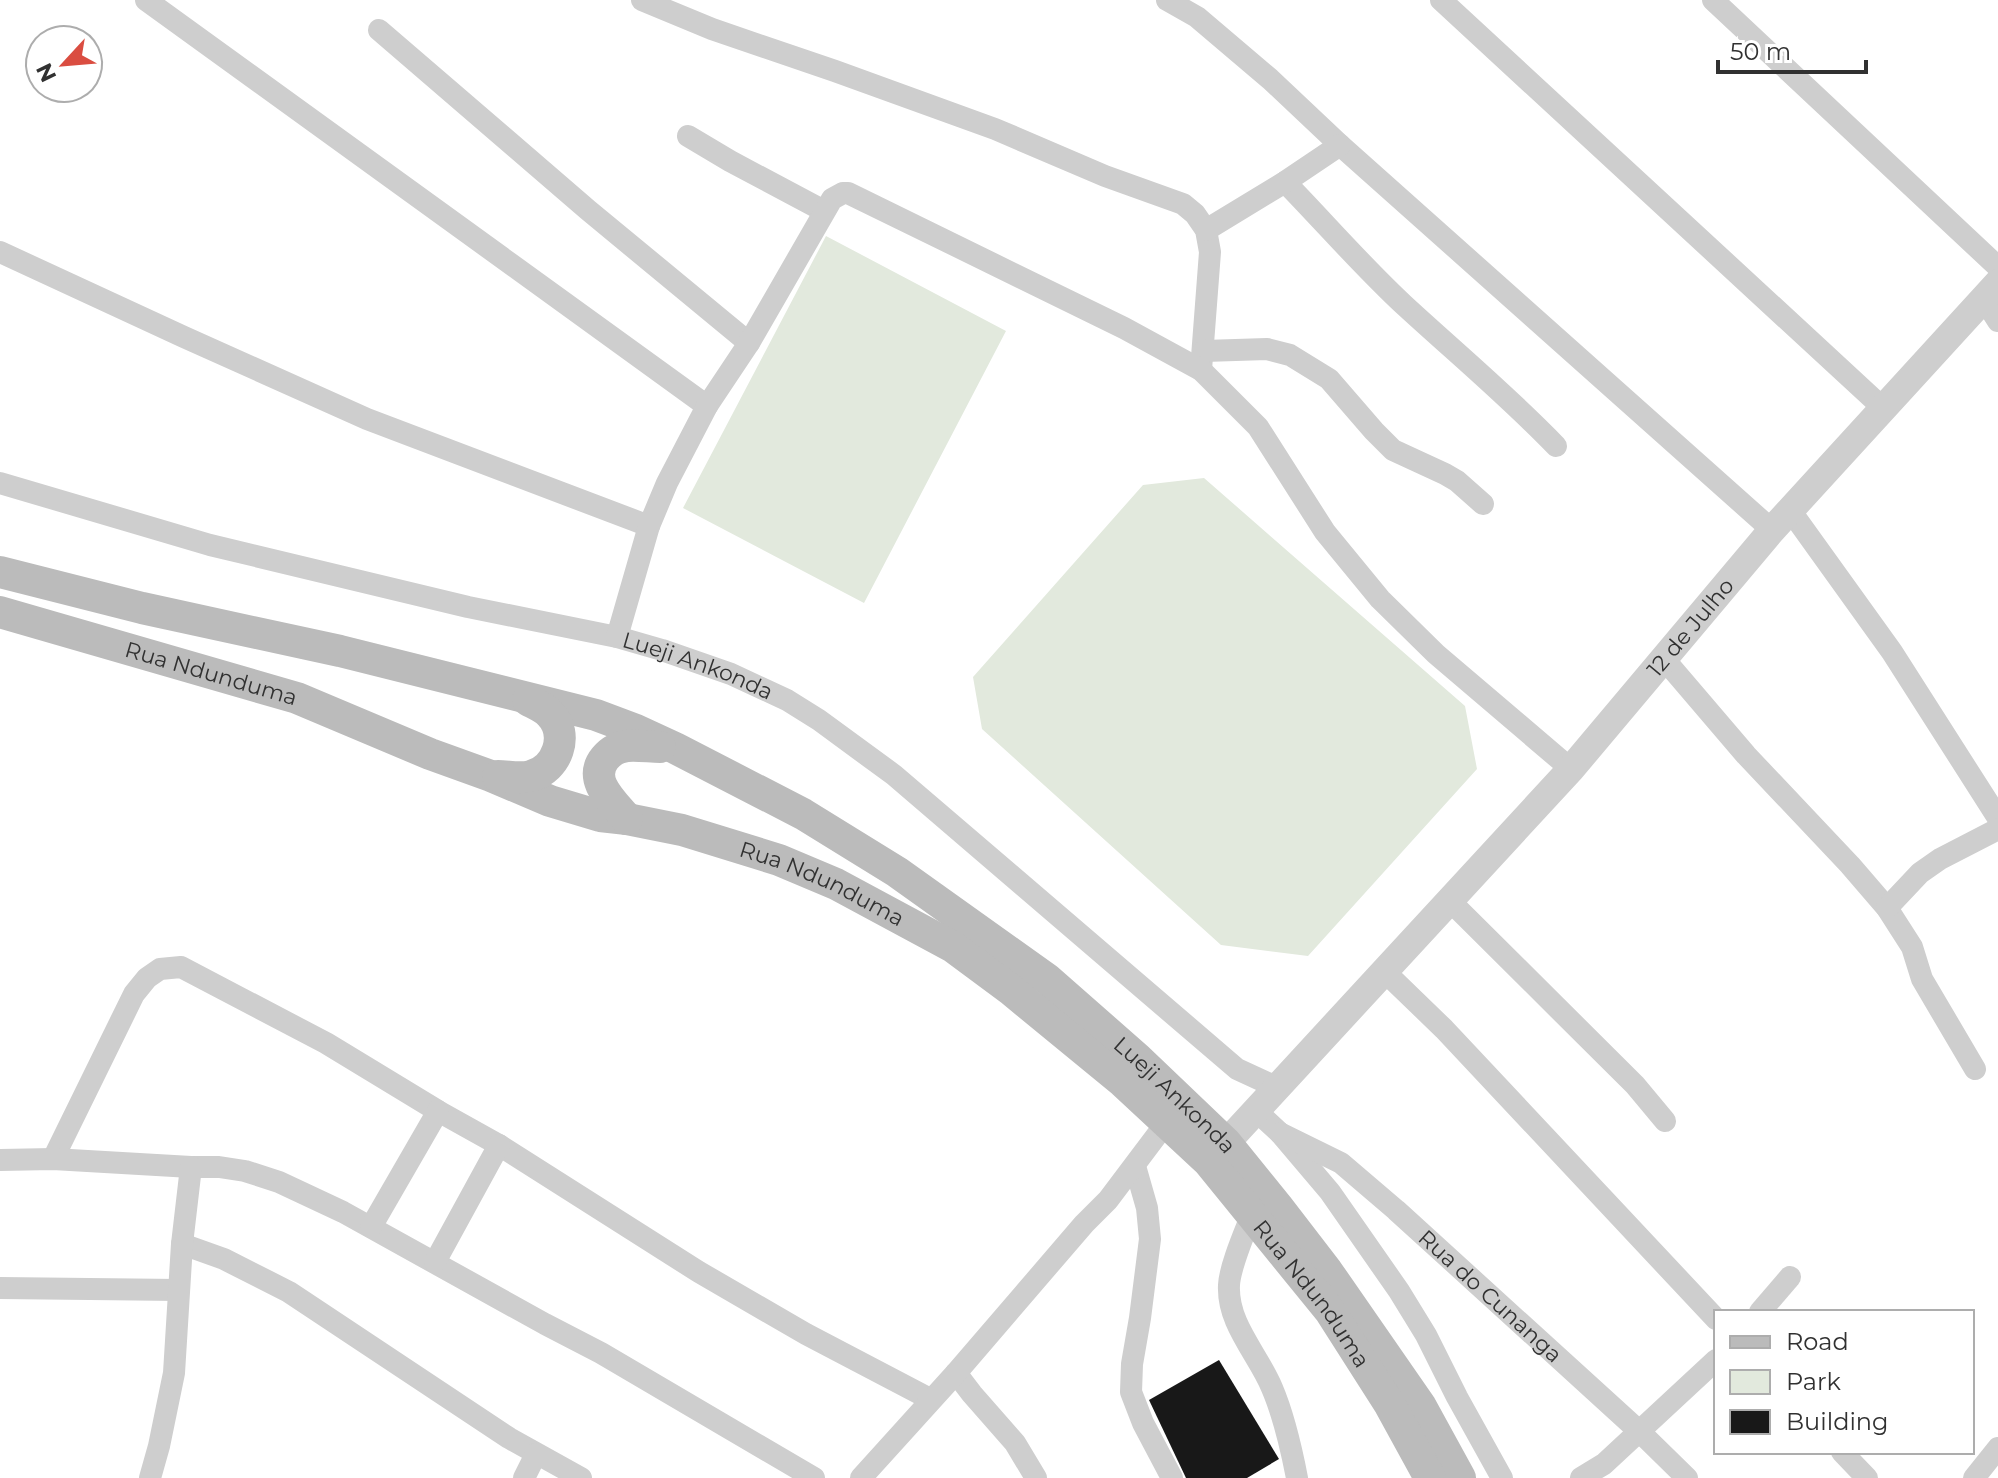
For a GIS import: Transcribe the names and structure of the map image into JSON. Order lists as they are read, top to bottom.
{
  "streets": {
    "main road": ["Lueji Ankonda", "Rua Ndunduma"],
    "street": ["12 de Julho", "Rua do Cunanga"]
  },
  "crossings": [
    ["12 de Julho", "Lueji Ankonda"],
    ["Lueji Ankonda", "Rua Ndunduma"]
  ],
  "legend": ["Road", "Park", "Building"],
  "scale_bar": "50 m",
  "north": "bottom left"
}
